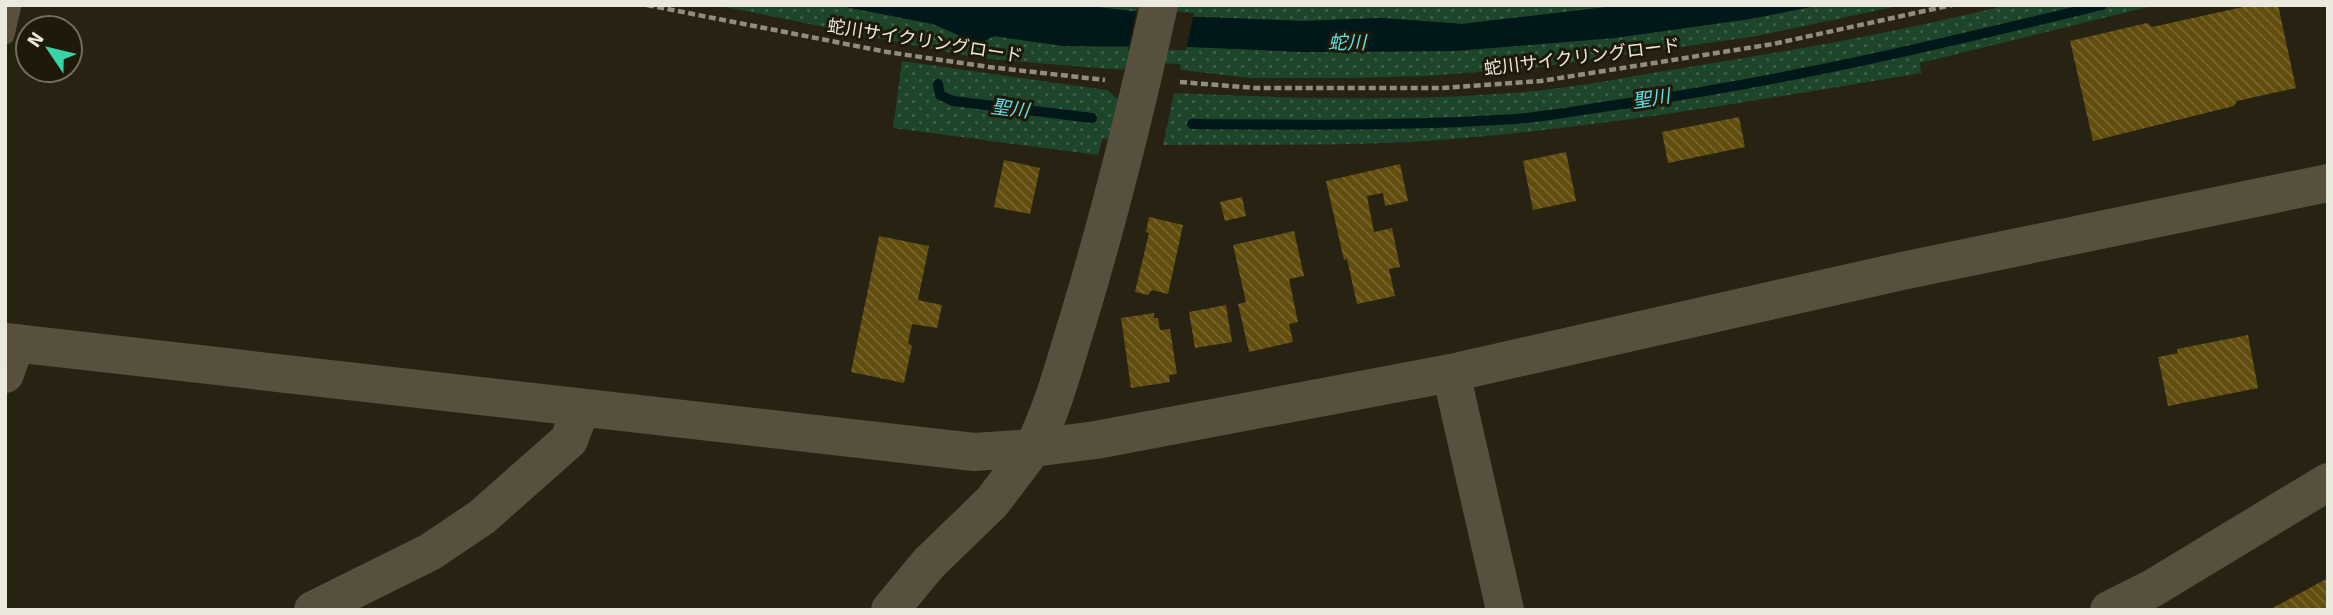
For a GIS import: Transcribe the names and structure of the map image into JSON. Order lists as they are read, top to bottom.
{
  "streets": {
    "path": ["蛇川サイクリングロード"]
  },
  "water": ["蛇川", "聖川"],
  "north": "top left"
}
